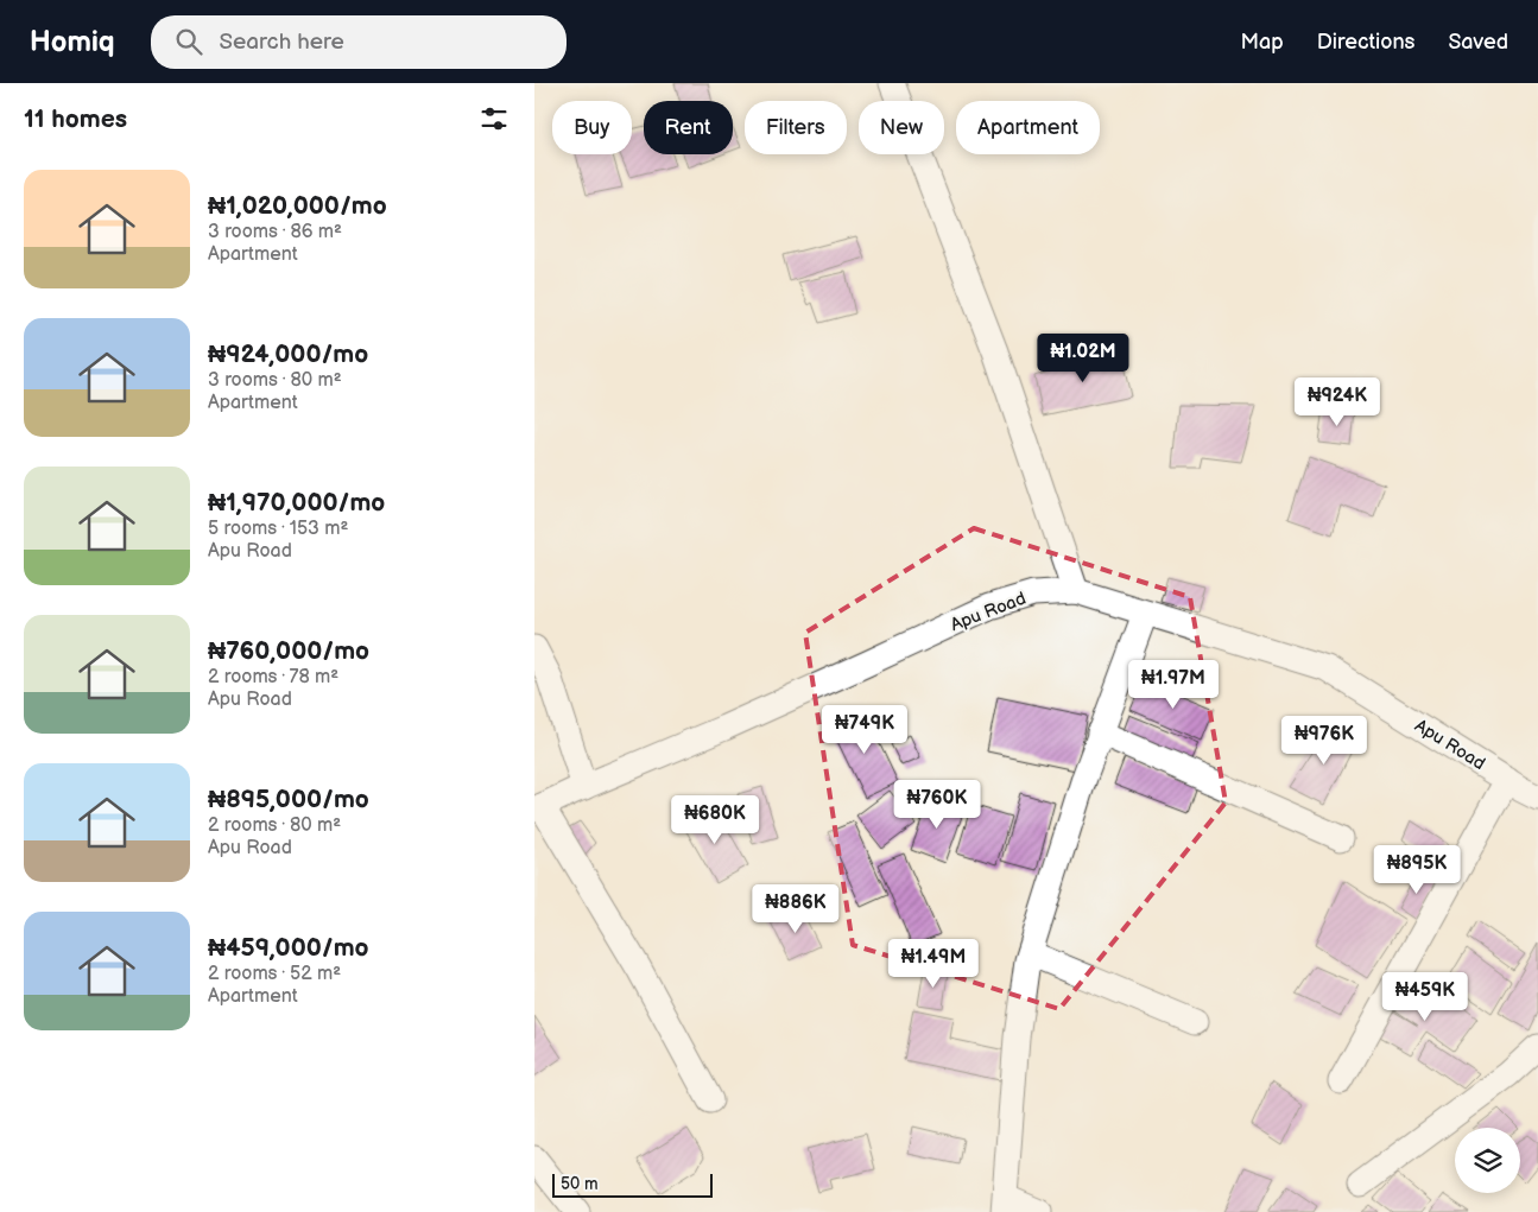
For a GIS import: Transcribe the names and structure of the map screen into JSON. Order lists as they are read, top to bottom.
{
  "streets": {
    "street": ["Apu Road"]
  },
  "scale_bar": "50 m",
  "page": {
    "header": "Homiq",
    "search": "Search here",
    "nav": ["Map", "Directions", "Saved"],
    "heading": "11 homes",
    "chip": [
      "Buy",
      "Rent",
      "Filters",
      "New",
      "Apartment"
    ],
    "list": [
      {
        "name": "₦1,020,000/mo",
        "note": "3 rooms · 86 m² · Apartment"
      },
      {
        "name": "₦924,000/mo",
        "note": "3 rooms · 80 m² · Apartment"
      },
      {
        "name": "₦1,970,000/mo",
        "note": "5 rooms · 153 m² · Apu Road"
      },
      {
        "name": "₦760,000/mo",
        "note": "2 rooms · 78 m² · Apu Road"
      },
      {
        "name": "₦895,000/mo",
        "note": "2 rooms · 80 m² · Apu Road"
      },
      {
        "name": "₦459,000/mo",
        "note": "2 rooms · 52 m² · Apartment"
      }
    ],
    "price": [
      "₦1.02M",
      "₦924K",
      "₦1.97M",
      "₦749K",
      "₦976K",
      "₦760K",
      "₦680K",
      "₦895K",
      "₦886K",
      "₦1.49M",
      "₦459K"
    ],
    "scale": "50 m"
  }
}
